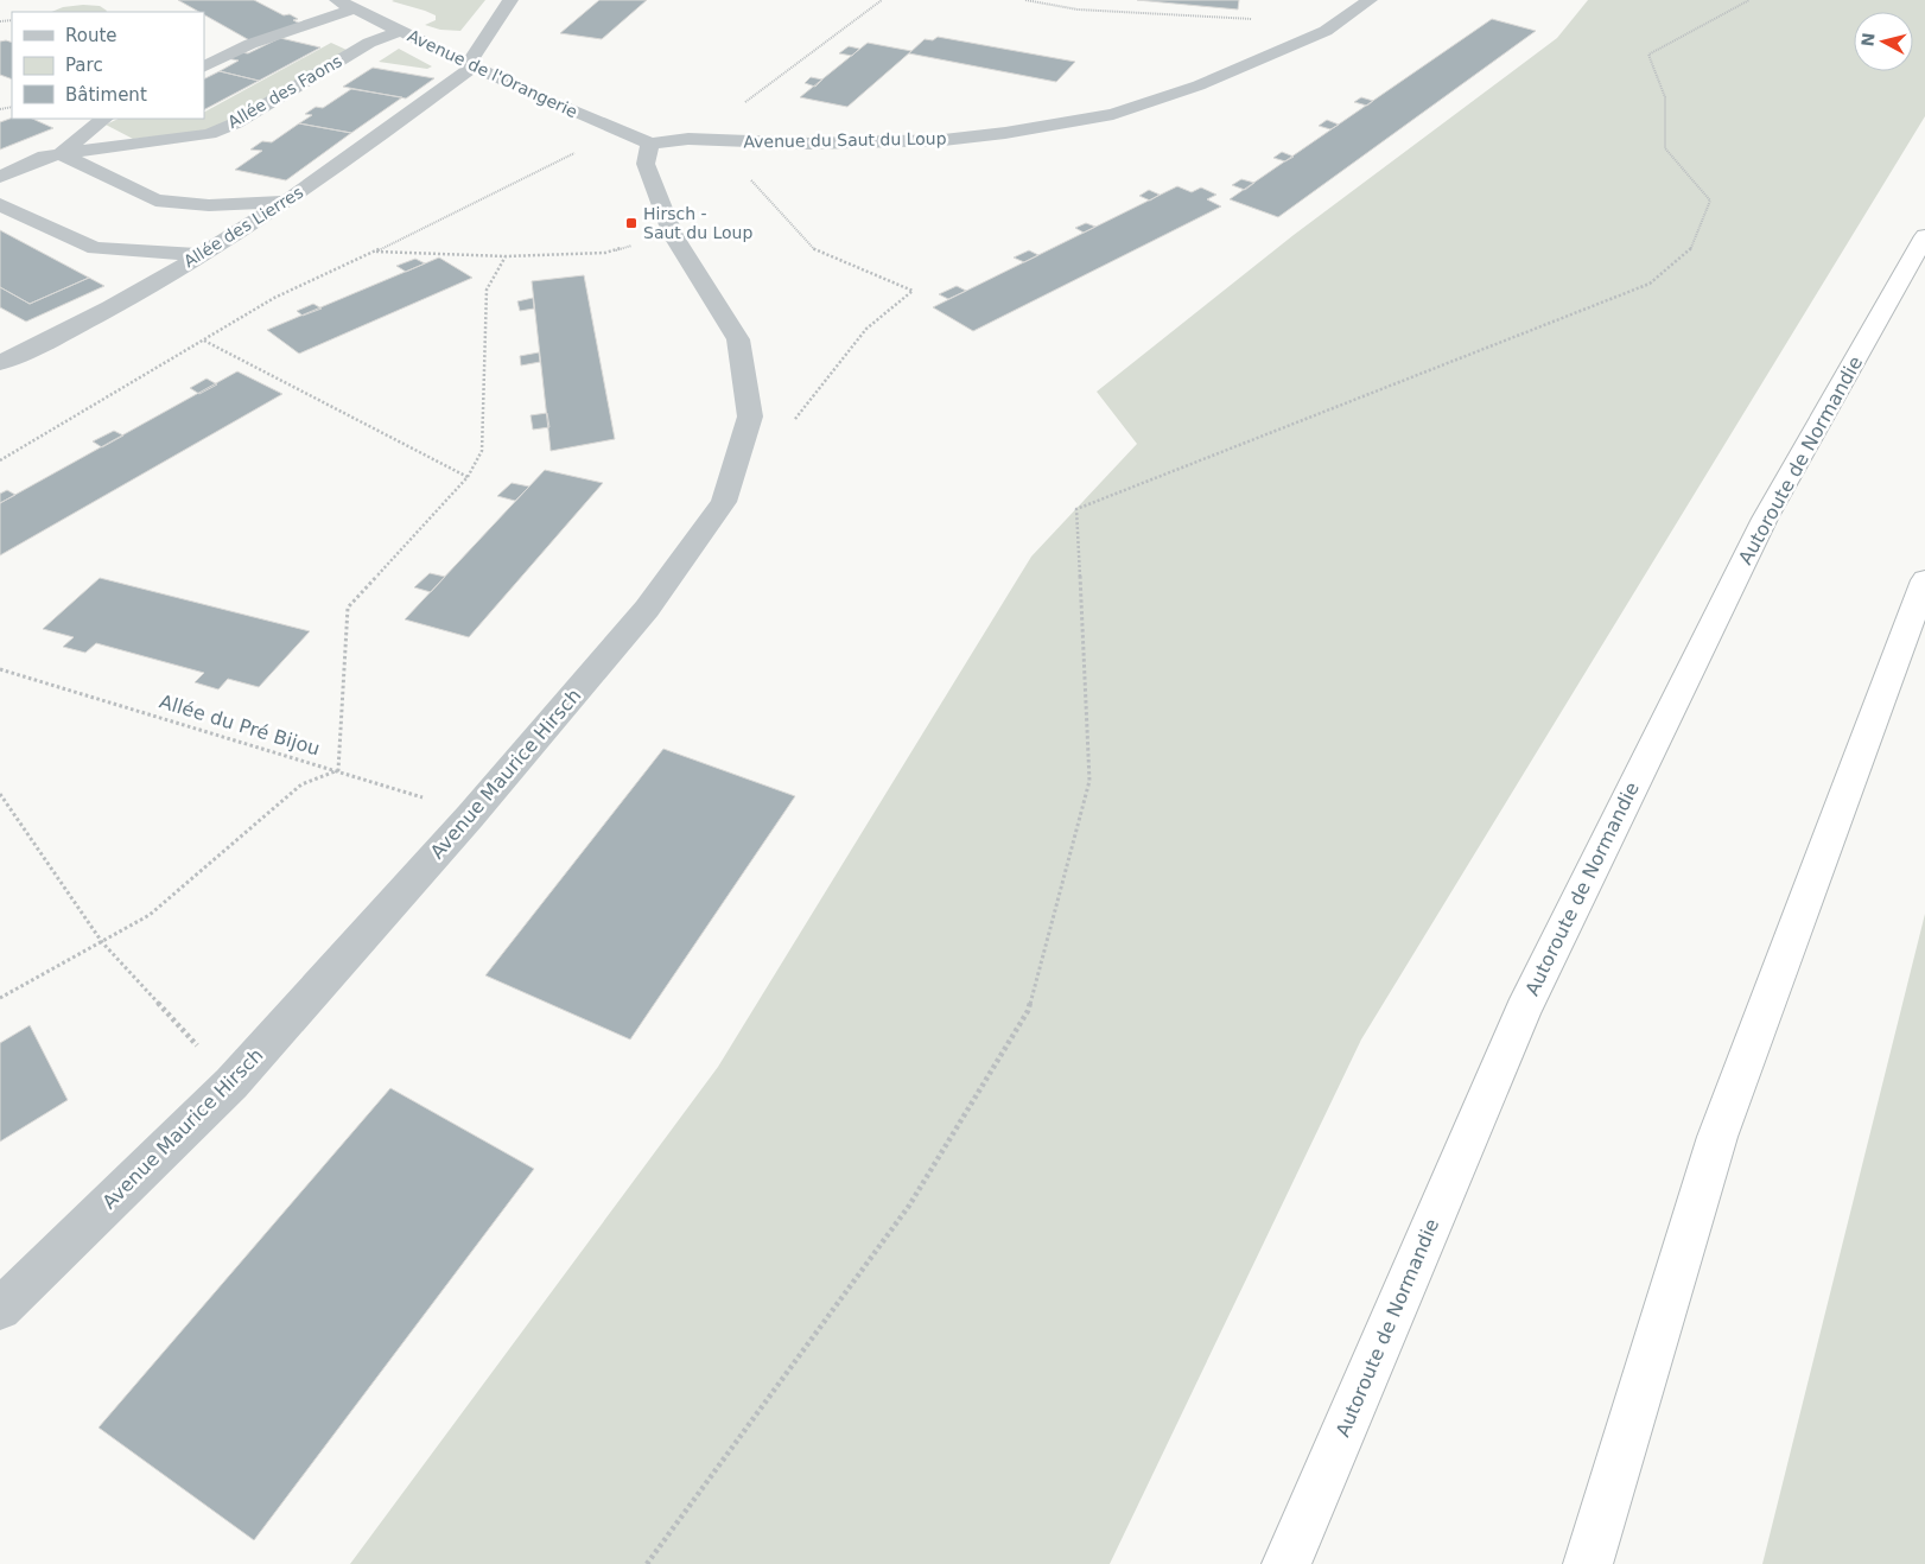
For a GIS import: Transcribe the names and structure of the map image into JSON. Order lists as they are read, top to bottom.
{
  "streets": {
    "highway": ["Autoroute de Normandie"],
    "street": [
      "Avenue de l'Orangerie",
      "Allée des Faons",
      "Avenue du Saut du Loup",
      "Allée des Lierres",
      "Avenue Maurice Hirsch"
    ],
    "path": ["Allée du Pré Bijou"]
  },
  "crossings": [
    ["Avenue de l'Orangerie", "Allée des Faons"],
    ["Avenue de l'Orangerie", "Avenue du Saut du Loup"],
    ["Avenue de l'Orangerie", "Allée des Lierres"],
    ["Avenue de l'Orangerie", "Avenue Maurice Hirsch"],
    ["Avenue du Saut du Loup", "Avenue Maurice Hirsch"],
    ["Allée du Pré Bijou", "Avenue Maurice Hirsch"]
  ],
  "places": {
    "transit": ["Hirsch - Saut du Loup"]
  },
  "legend": ["Route", "Parc", "Bâtiment"],
  "north": "left"
}
